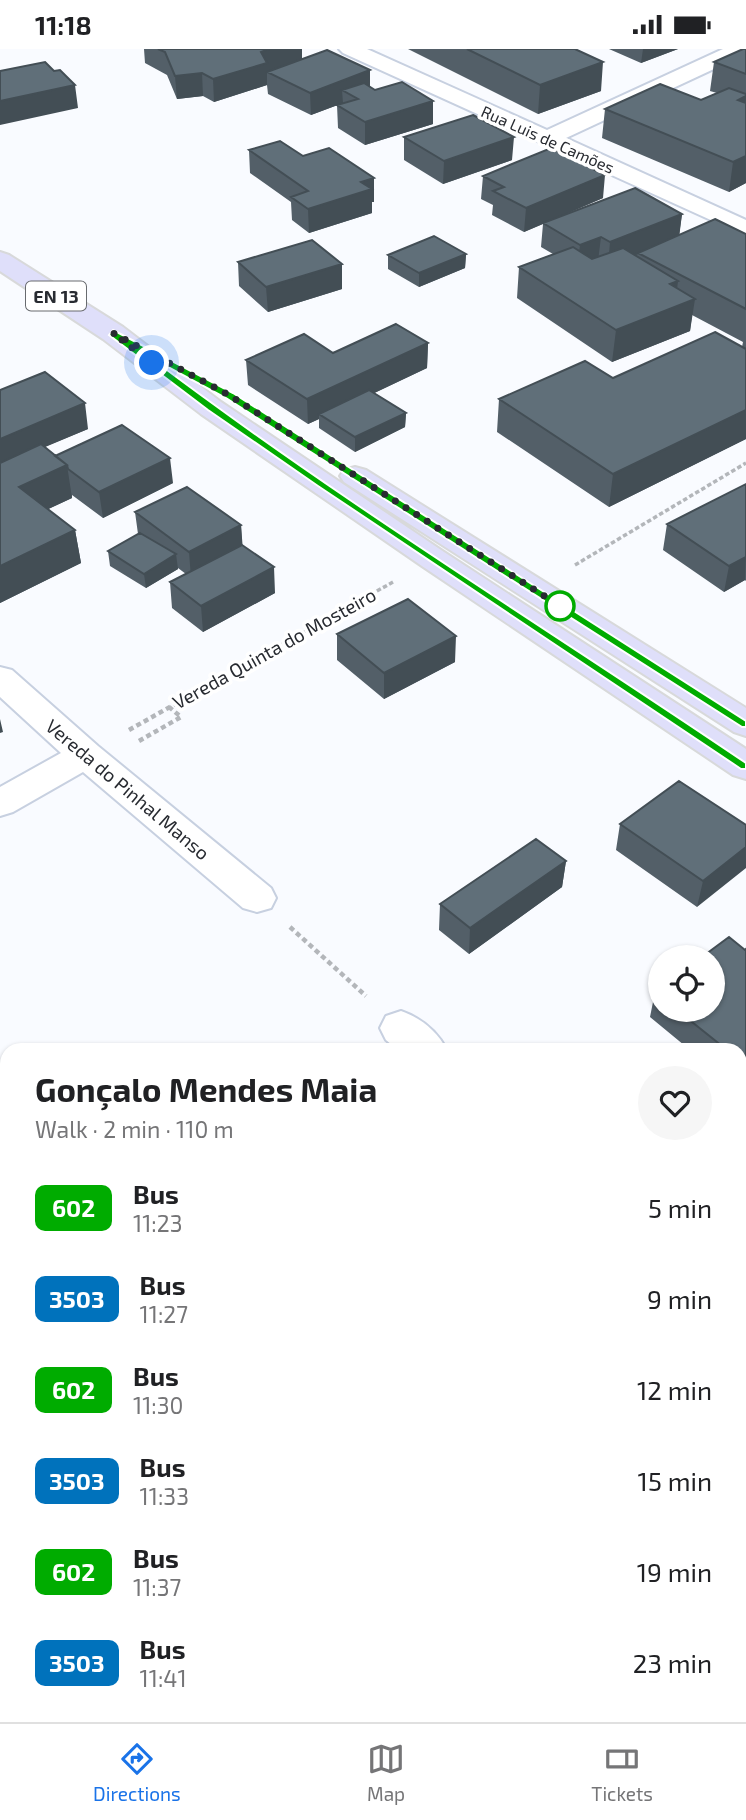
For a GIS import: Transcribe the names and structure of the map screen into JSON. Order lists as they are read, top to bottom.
{
  "streets": {
    "main road": ["EN 13"],
    "street": ["Rua Luis de Camões", "Vereda do Pinhal Manso"],
    "path": ["Vereda Quinta do Mosteiro"]
  },
  "crossings": [
    ["EN 13", "Vereda Quinta do Mosteiro"]
  ],
  "lines": ["bus line 602"],
  "page": {
    "status": "11:18",
    "heading": ["Gonçalo Mendes Maia", "Walk · 2 min · 110 m"],
    "list": [
      {
        "mark": "602",
        "name": "Bus",
        "note": "11:23",
        "value": "5 min"
      },
      {
        "mark": "3503",
        "name": "Bus",
        "note": "11:27",
        "value": "9 min"
      },
      {
        "mark": "602",
        "name": "Bus",
        "note": "11:30",
        "value": "12 min"
      },
      {
        "mark": "3503",
        "name": "Bus",
        "note": "11:33",
        "value": "15 min"
      },
      {
        "mark": "602",
        "name": "Bus",
        "note": "11:37",
        "value": "19 min"
      },
      {
        "mark": "3503",
        "name": "Bus",
        "note": "11:41",
        "value": "23 min"
      }
    ],
    "tabs": ["Directions", "Map", "Tickets"]
  }
}
